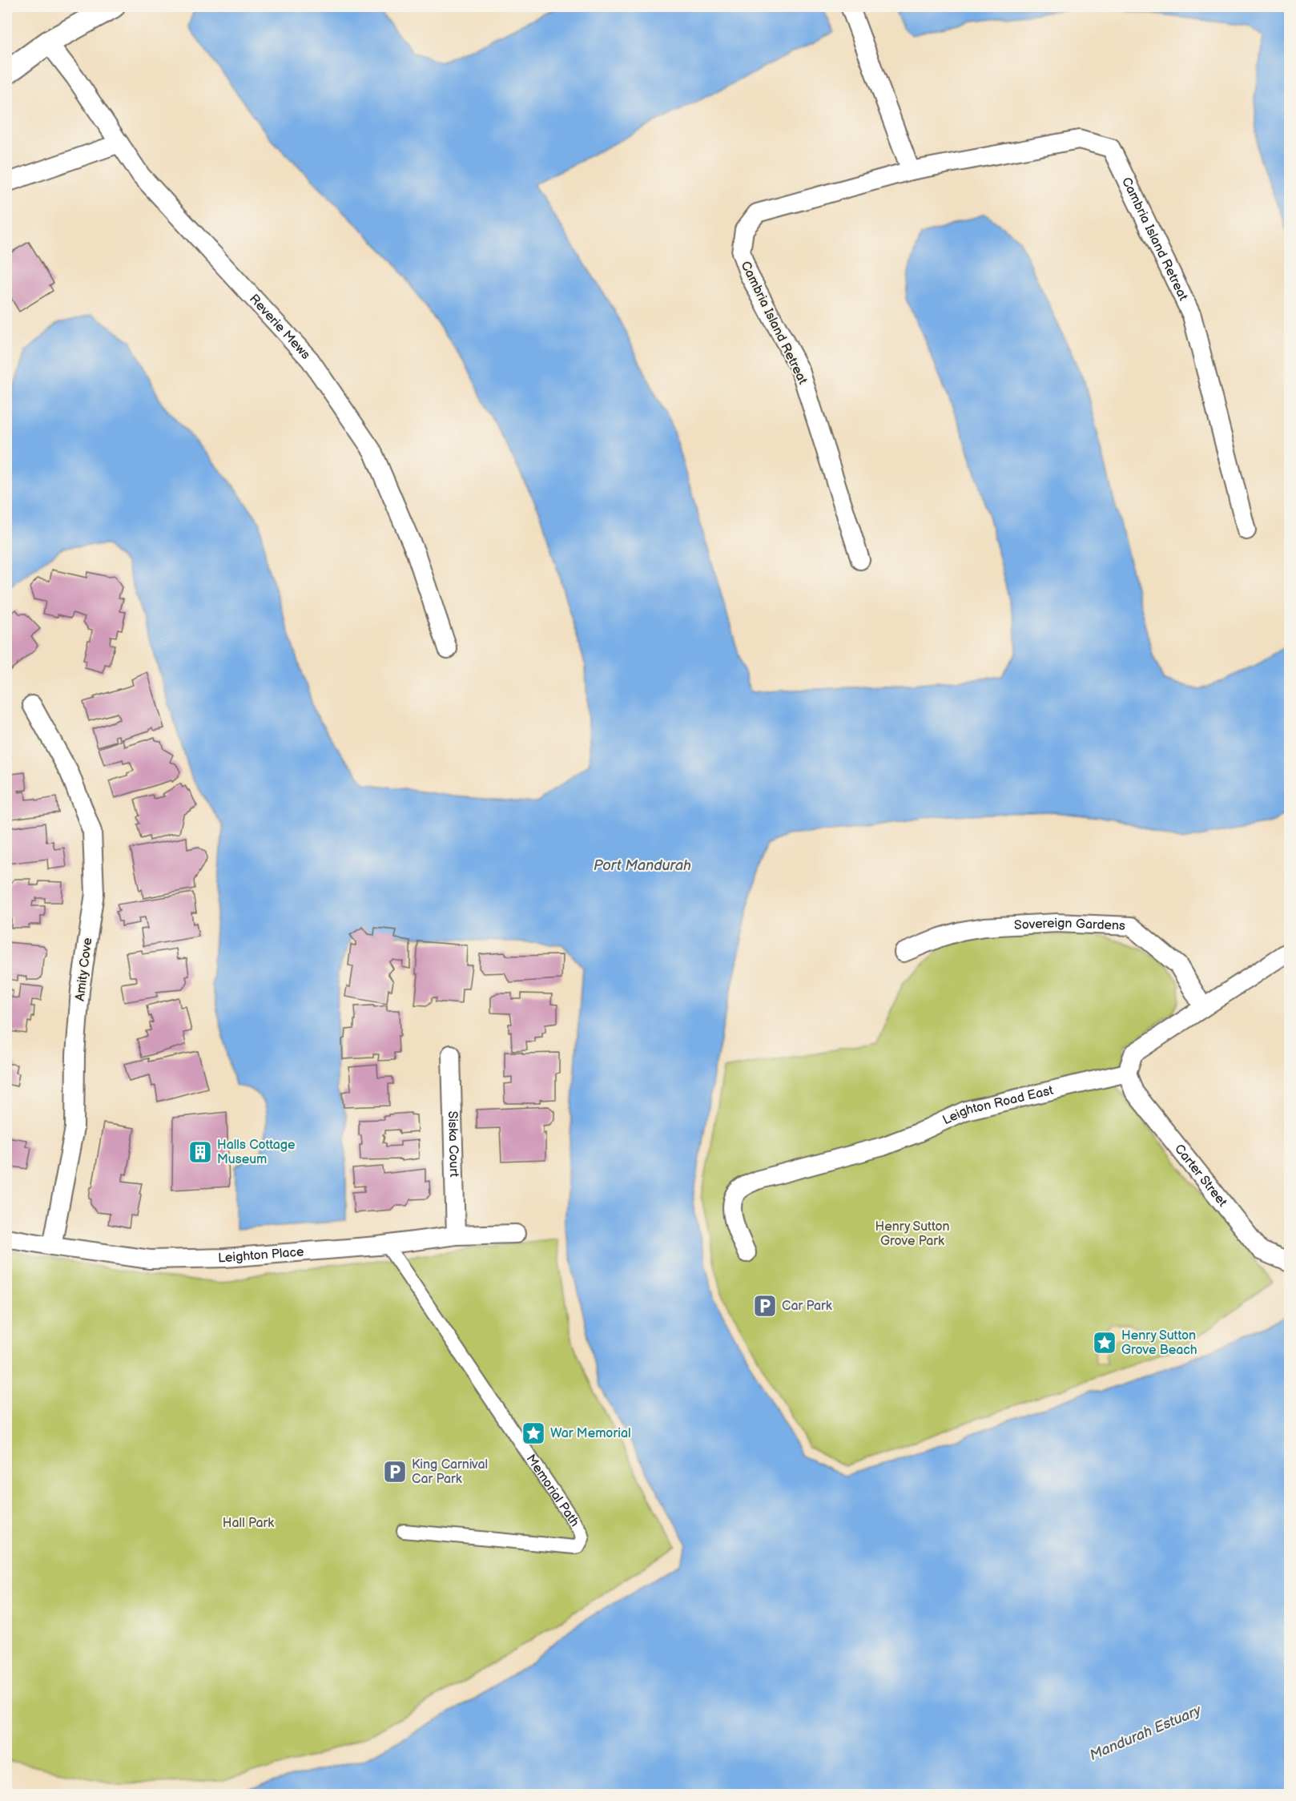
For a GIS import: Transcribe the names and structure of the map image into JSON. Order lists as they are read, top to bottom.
{
  "streets": {
    "street": [
      "Cambria Island Retreat",
      "Reverie Mews",
      "Sovereign Gardens",
      "Amity Cove",
      "Leighton Road East",
      "Siska Court",
      "Carter Street",
      "Leighton Place",
      "Memorial Path"
    ]
  },
  "crossings": [
    ["Amity Cove", "Leighton Place"],
    ["Leighton Road East", "Carter Street"],
    ["Siska Court", "Leighton Place"],
    ["Leighton Place", "Memorial Path"]
  ],
  "water": ["Port Mandurah", "Mandurah Estuary"],
  "parks": ["Henry Sutton Grove Park", "Hall Park"],
  "places": {
    "building": ["Halls Cottage Museum"],
    "parking": ["Car Park", "King Carnival Car Park"],
    "place": ["Henry Sutton Grove Beach", "War Memorial"]
  }
}
